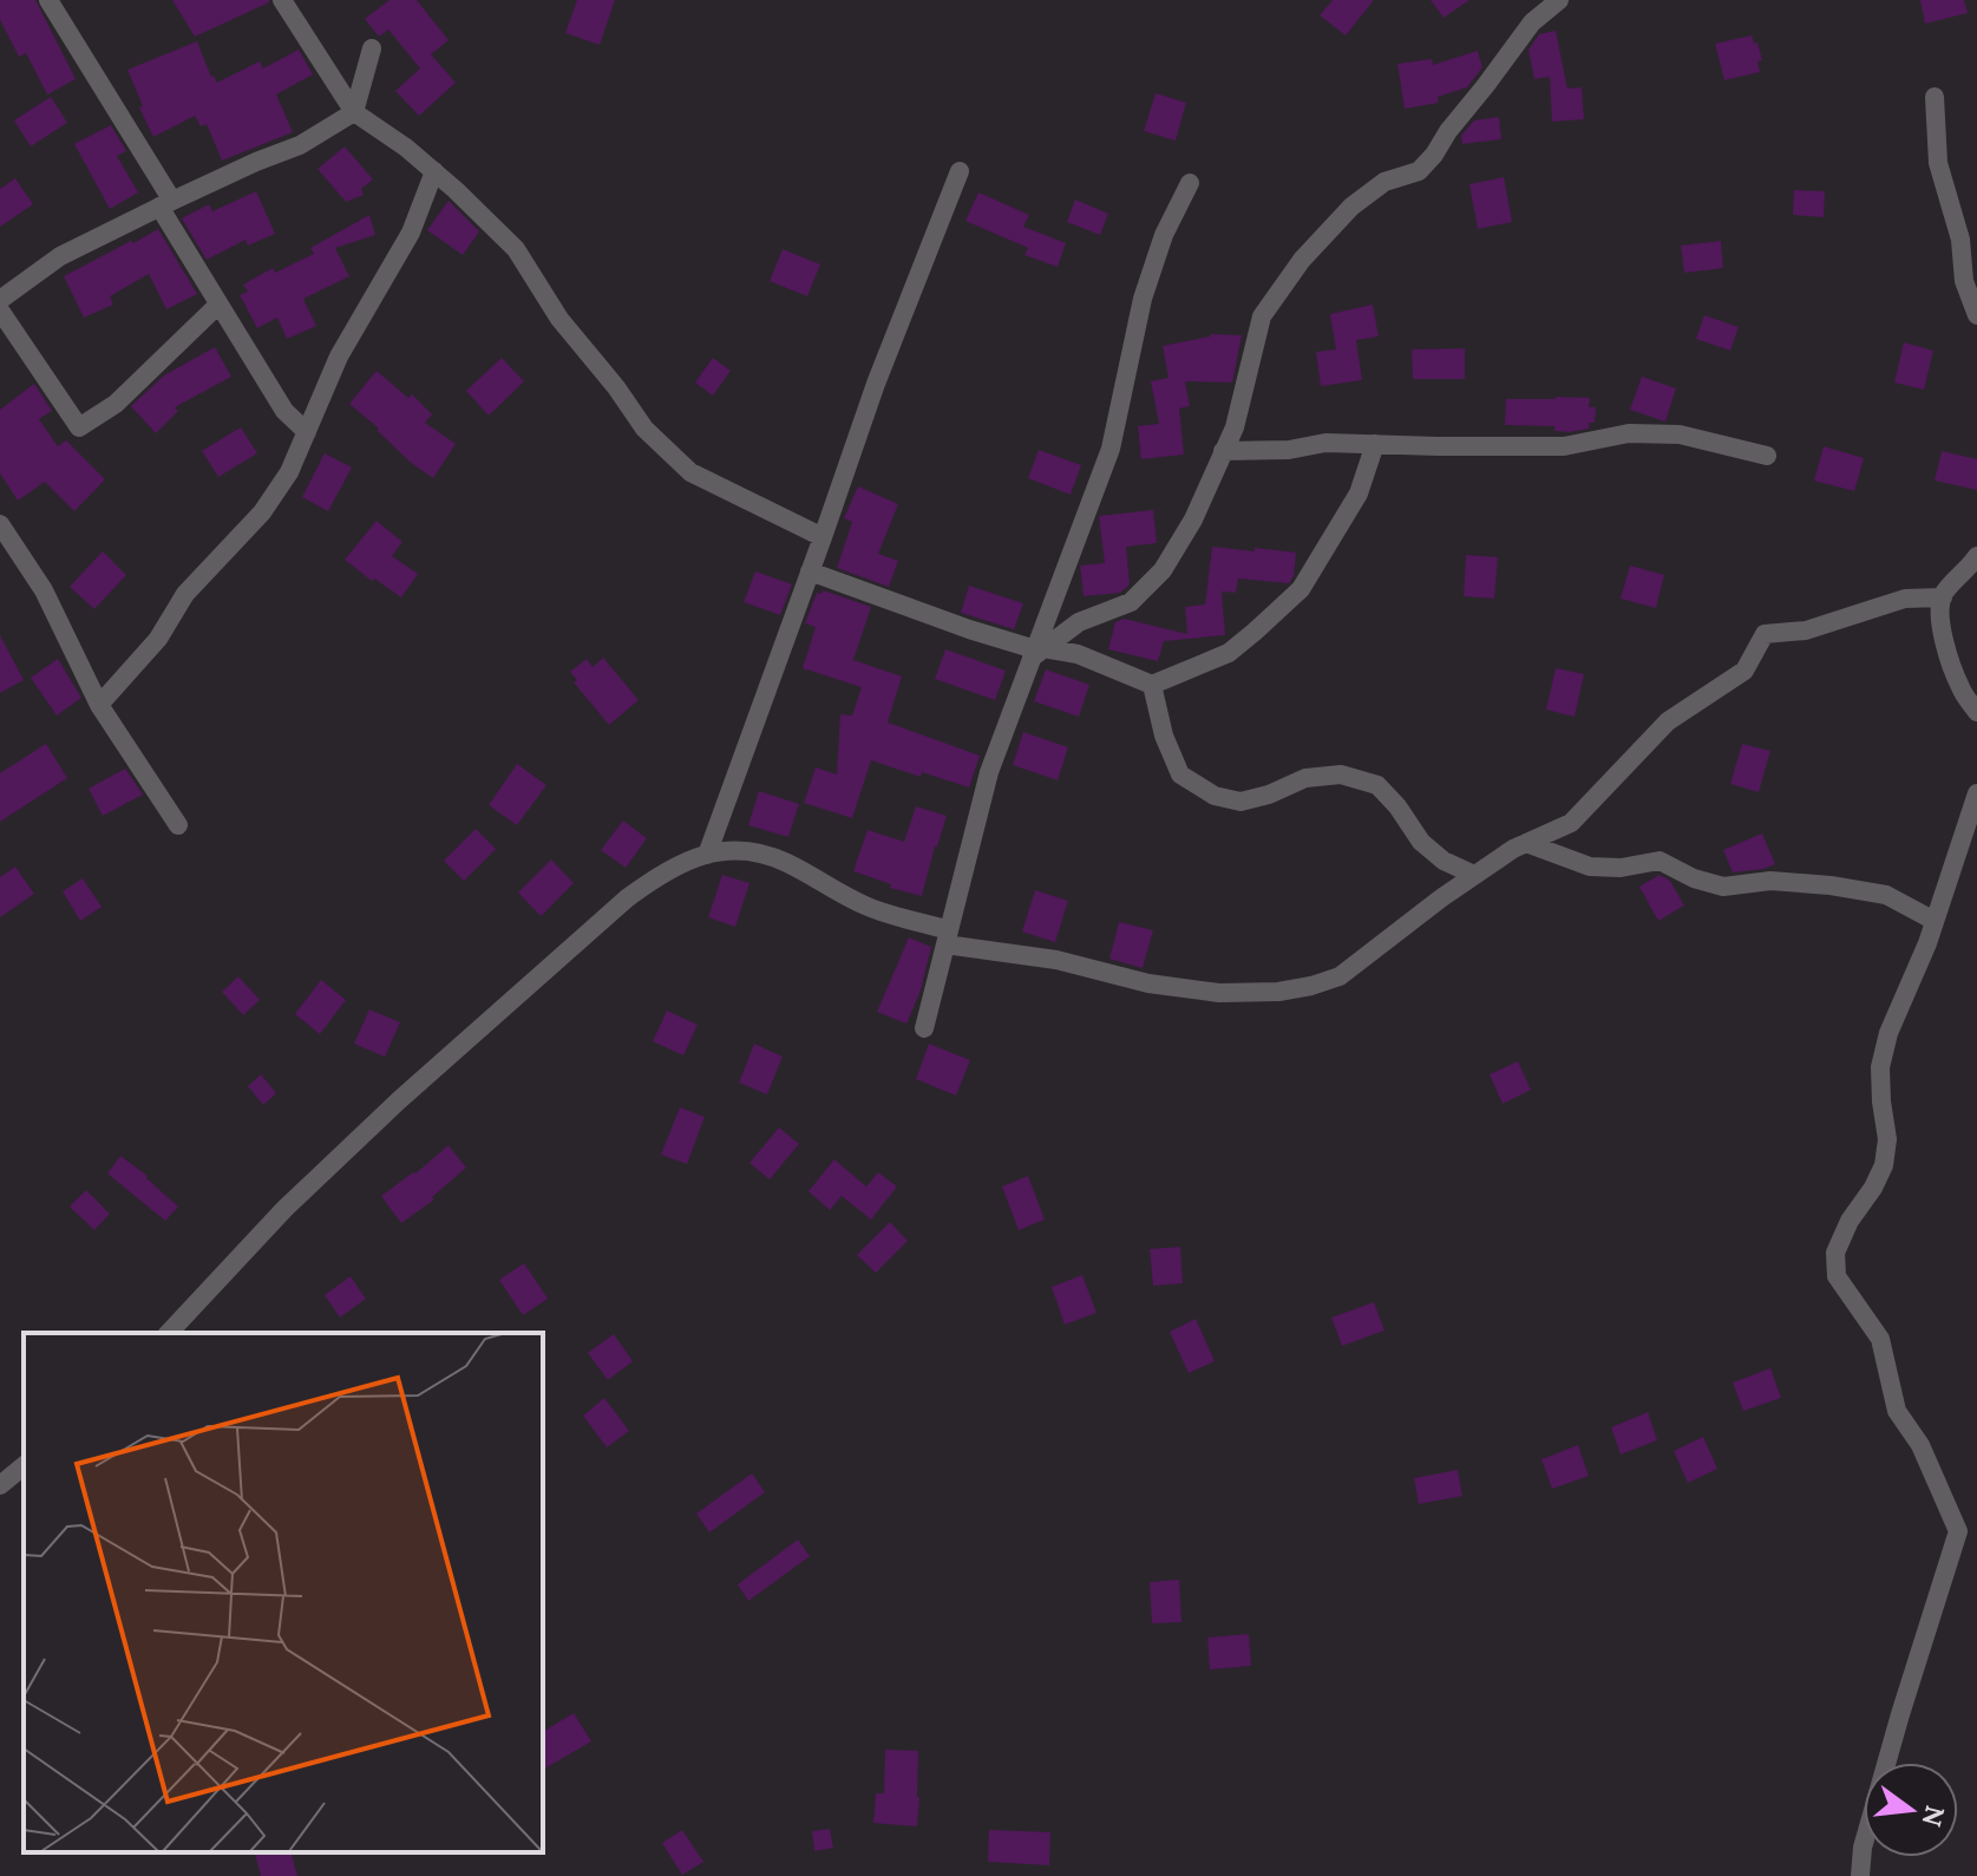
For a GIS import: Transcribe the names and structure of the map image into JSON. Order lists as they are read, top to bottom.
{
  "north": "right"
}
